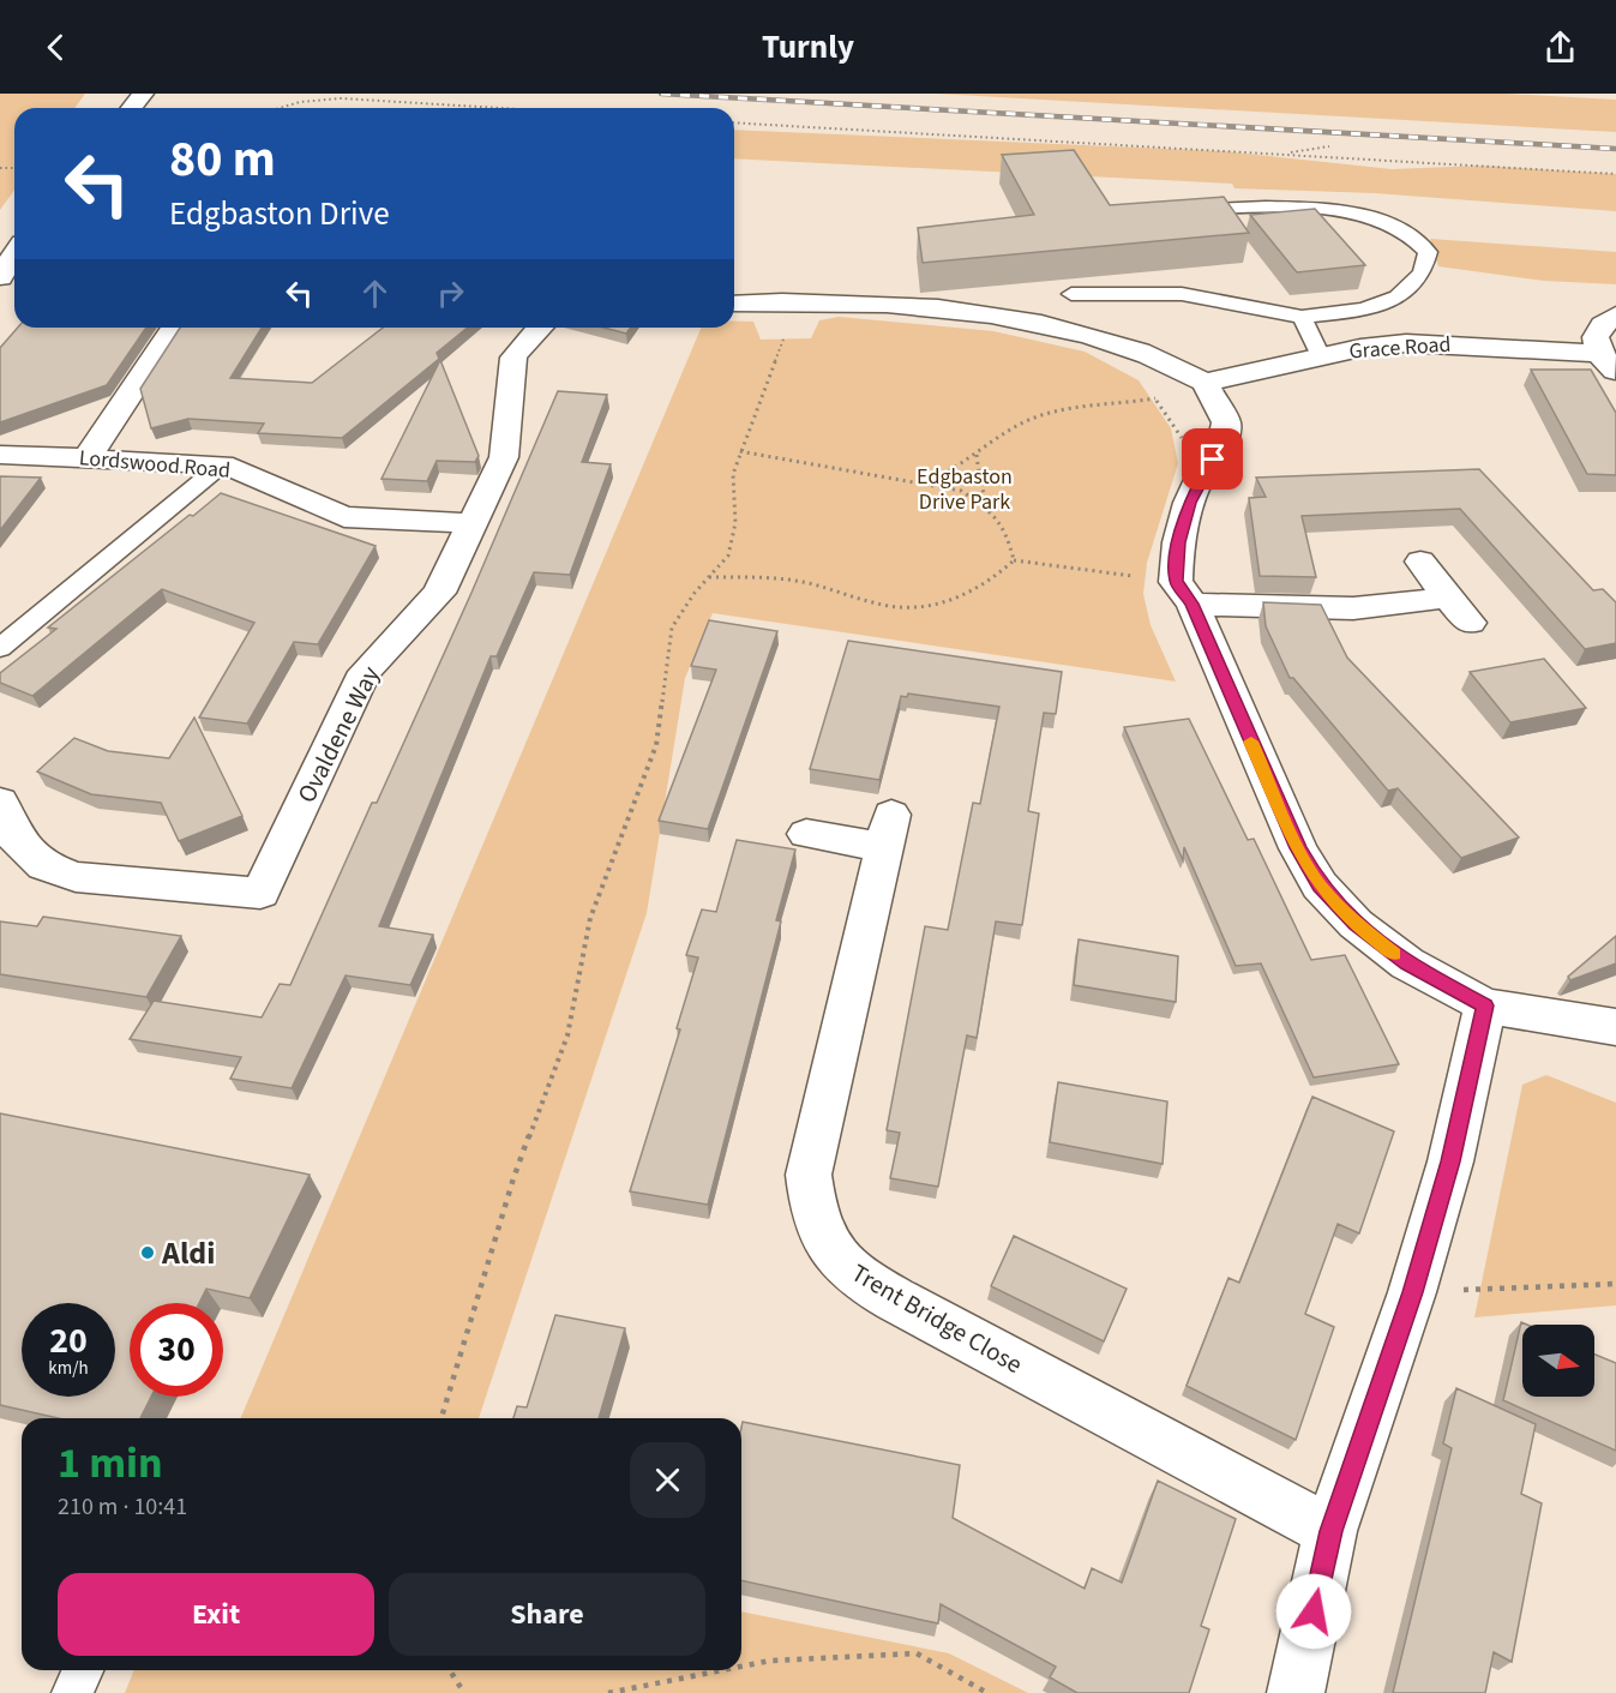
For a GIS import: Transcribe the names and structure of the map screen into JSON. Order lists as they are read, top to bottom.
{
  "streets": {
    "street": [
      "Grace Road",
      "Lordswood Road",
      "Ovaldene Way",
      "Trent Bridge Close"
    ]
  },
  "crossings": [
    ["Lordswood Road", "Ovaldene Way"]
  ],
  "parks": ["Edgbaston Drive Park"],
  "places": ["Aldi"],
  "north": "right",
  "page": {
    "header": "Turnly",
    "turn": ["80 m", "Edgbaston Drive"],
    "speed": "20 km/h",
    "limit": "30",
    "heading": ["1 min", "210 m · 10:41"],
    "buttons": ["Exit", "Share"]
  }
}
